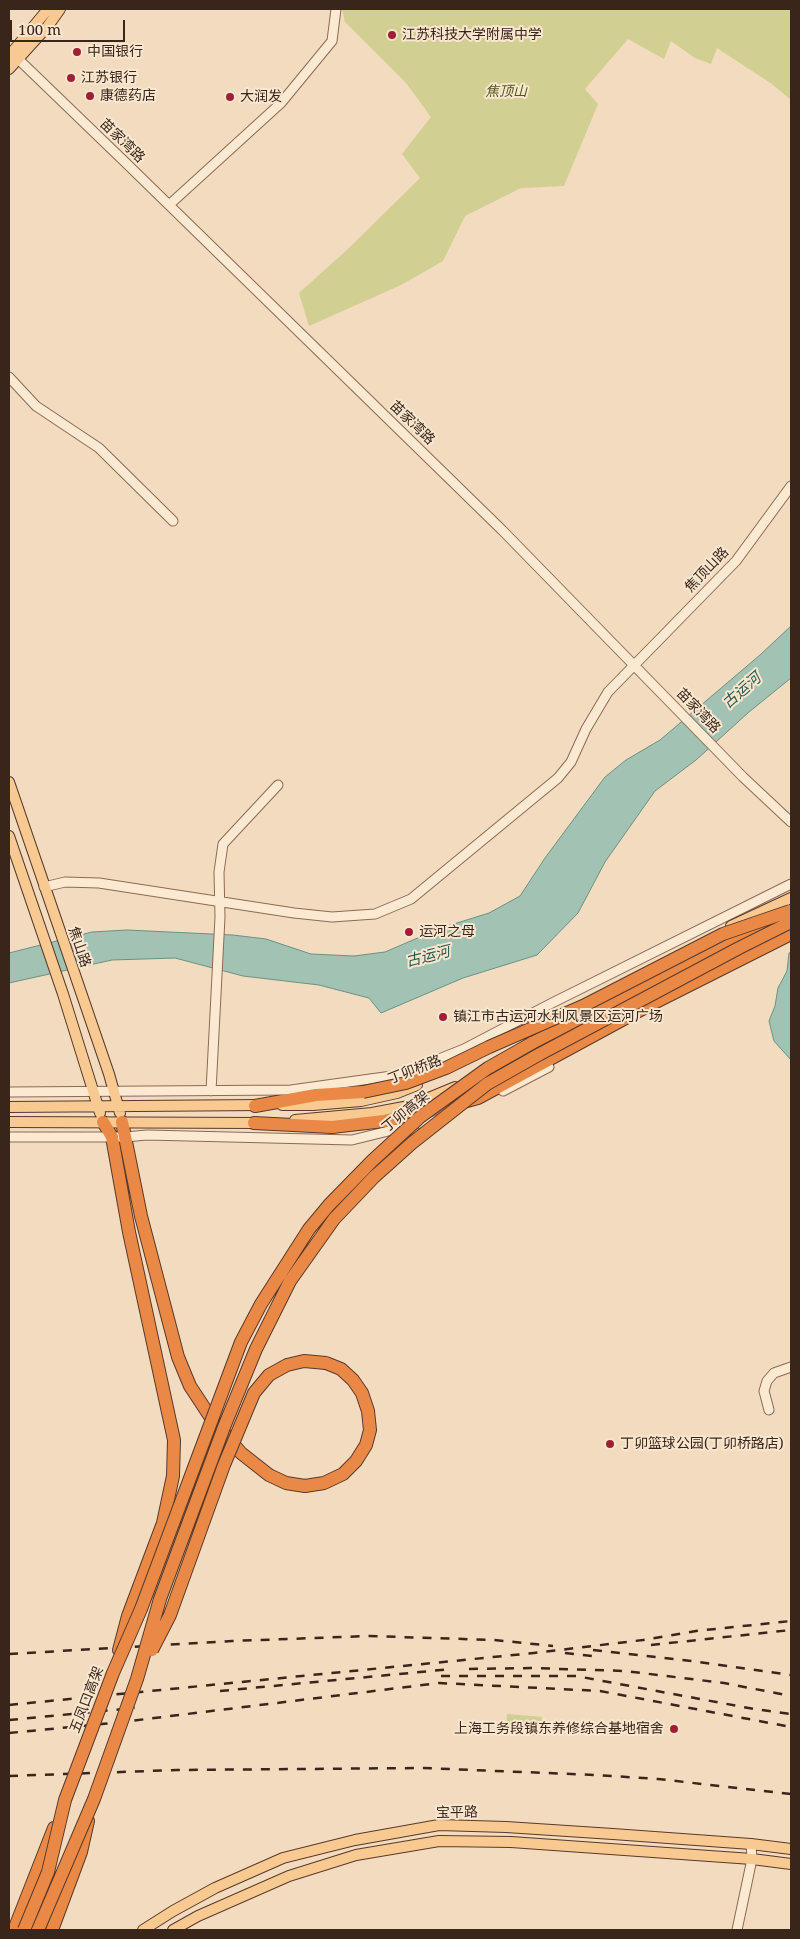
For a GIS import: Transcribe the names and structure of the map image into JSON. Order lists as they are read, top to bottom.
{
  "streets": {
    "highway": ["丁卯高架", "五凤口高架"],
    "main road": ["焦山路", "丁卯桥路", "宝平路"],
    "street": ["苗家湾路", "焦顶山路"]
  },
  "crossings": [
    ["苗家湾路", "焦顶山路"],
    ["焦顶山路", "焦山路"],
    ["焦山路", "丁卯桥路"],
    ["丁卯高架", "五凤口高架"]
  ],
  "water": ["古运河"],
  "parks": ["焦顶山"],
  "places": [
    "江苏科技大学附属中学",
    "中国银行",
    "江苏银行",
    "康德药店",
    "大润发",
    "运河之母",
    "镇江市古运河水利风景区运河广场",
    "丁卯篮球公园(丁卯桥路店)",
    "上海工务段镇东养修综合基地宿舍"
  ],
  "scale_bar": "100 m"
}
